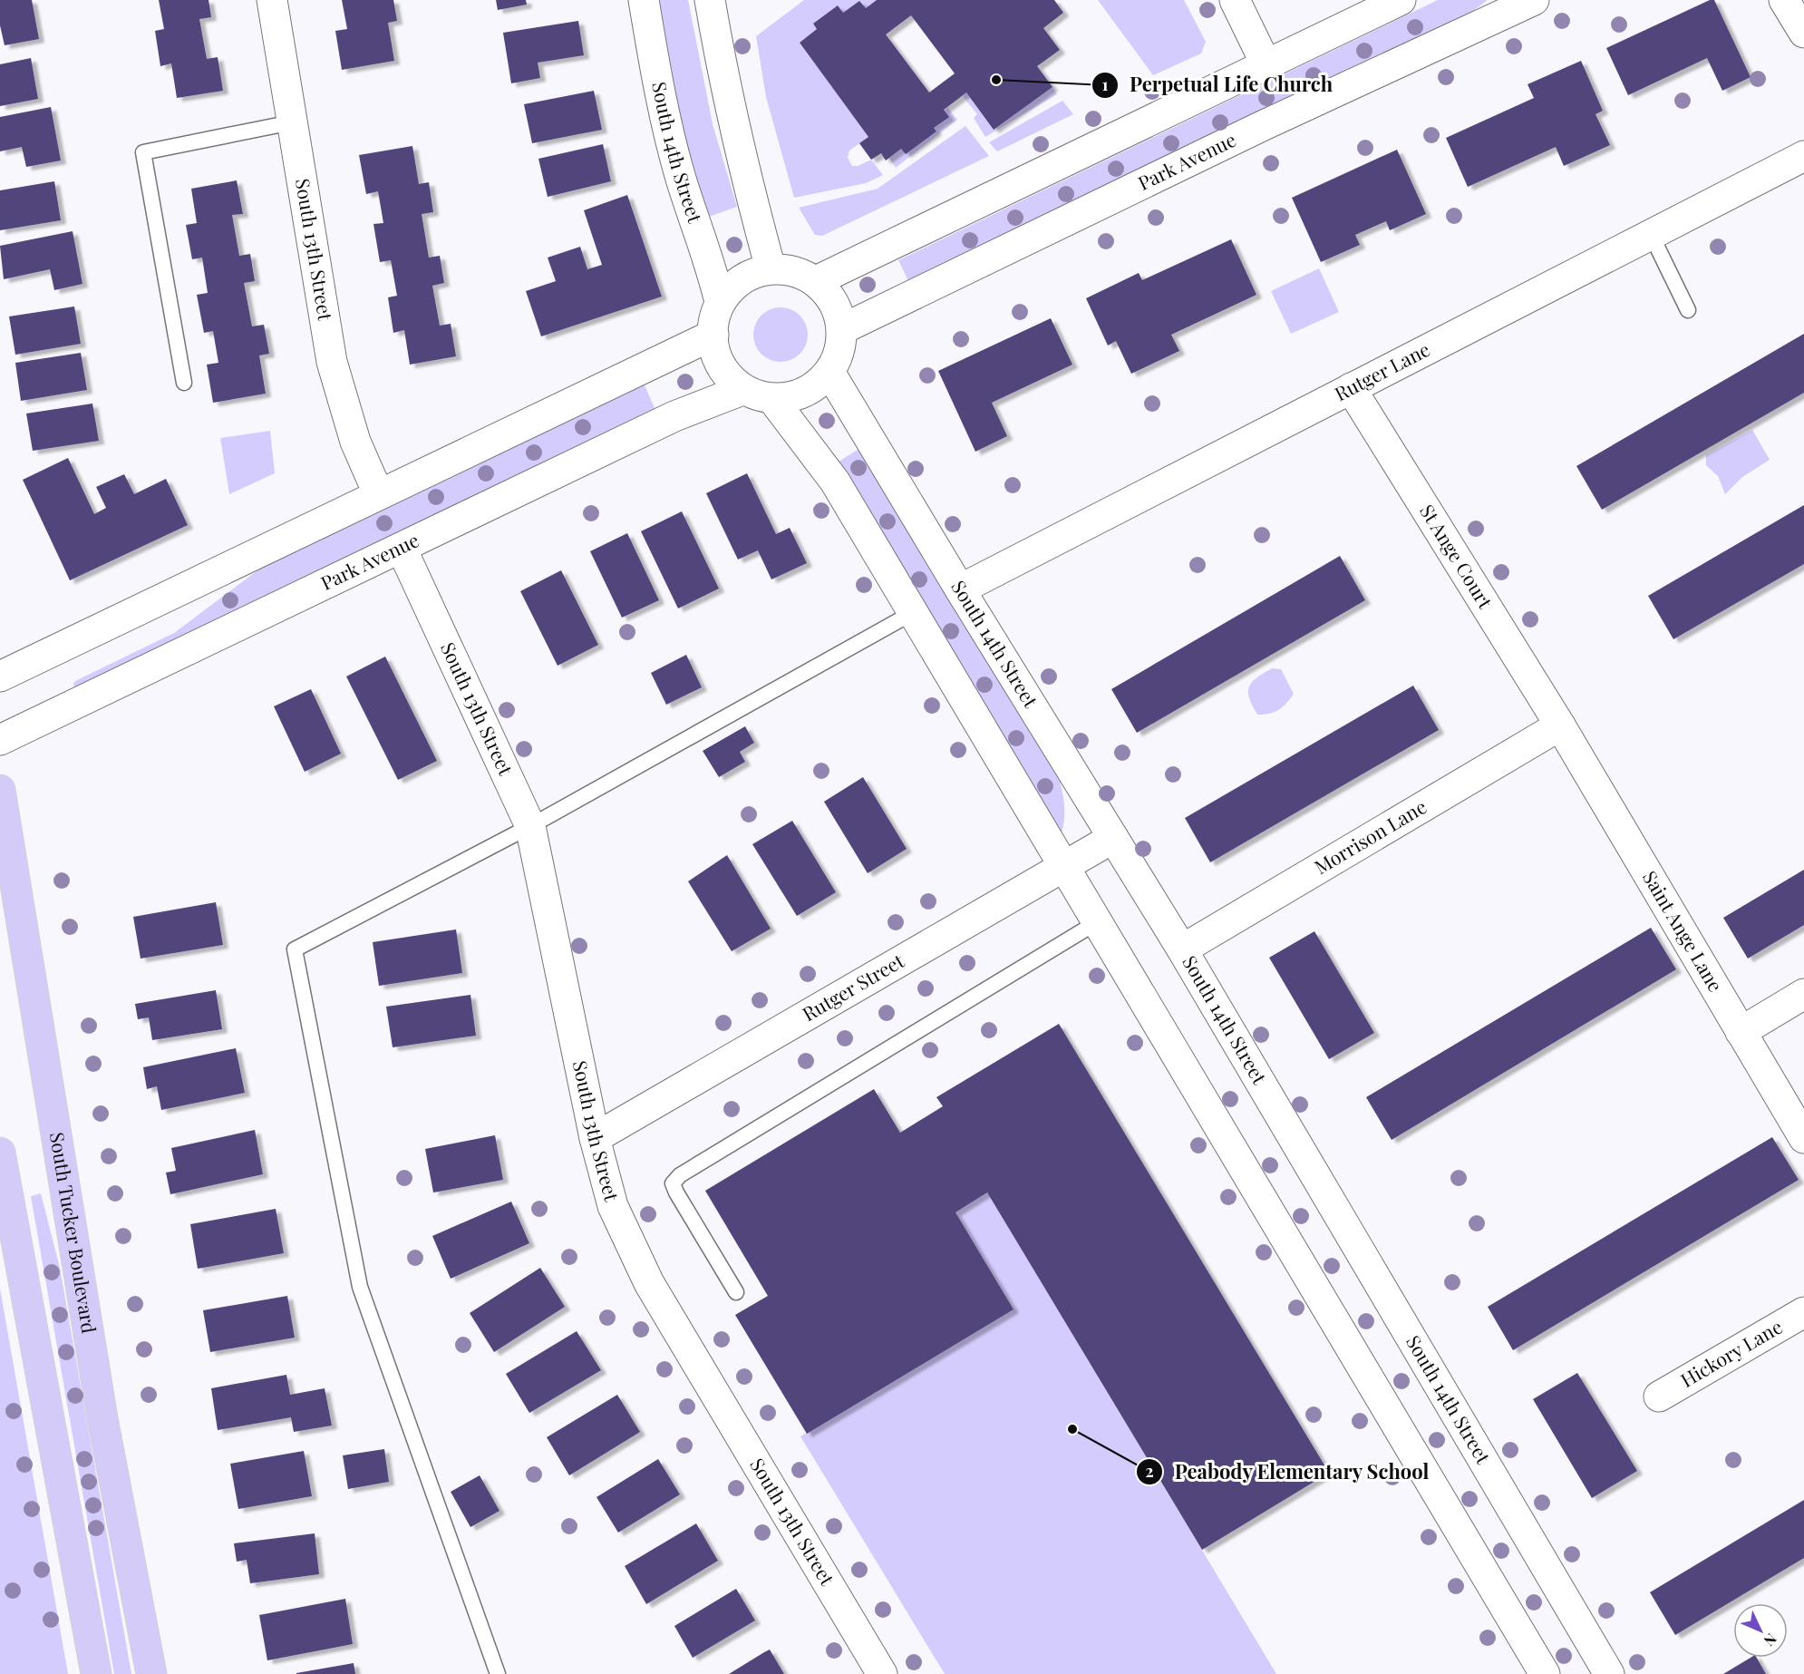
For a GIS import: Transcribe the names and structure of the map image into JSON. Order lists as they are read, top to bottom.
{
  "streets": {
    "main road": ["South Tucker Boulevard"],
    "street": [
      "South 14th Street",
      "Park Avenue",
      "South 13th Street",
      "Rutger Lane",
      "St Ange Court",
      "Morrison Lane",
      "Saint Ange Lane",
      "Rutger Street",
      "Hickory Lane"
    ]
  },
  "crossings": [
    ["South 14th Street", "Park Avenue"],
    ["South 14th Street", "Rutger Lane"],
    ["South 14th Street", "Morrison Lane"],
    ["South 14th Street", "Rutger Street"],
    ["Park Avenue", "South 13th Street"],
    ["South 13th Street", "Rutger Street"],
    ["Rutger Lane", "St Ange Court"],
    ["St Ange Court", "Morrison Lane"],
    ["St Ange Court", "Saint Ange Lane"],
    ["Morrison Lane", "Saint Ange Lane"]
  ],
  "places": ["Perpetual Life Church", "Peabody Elementary School"],
  "north": "bottom right"
}
